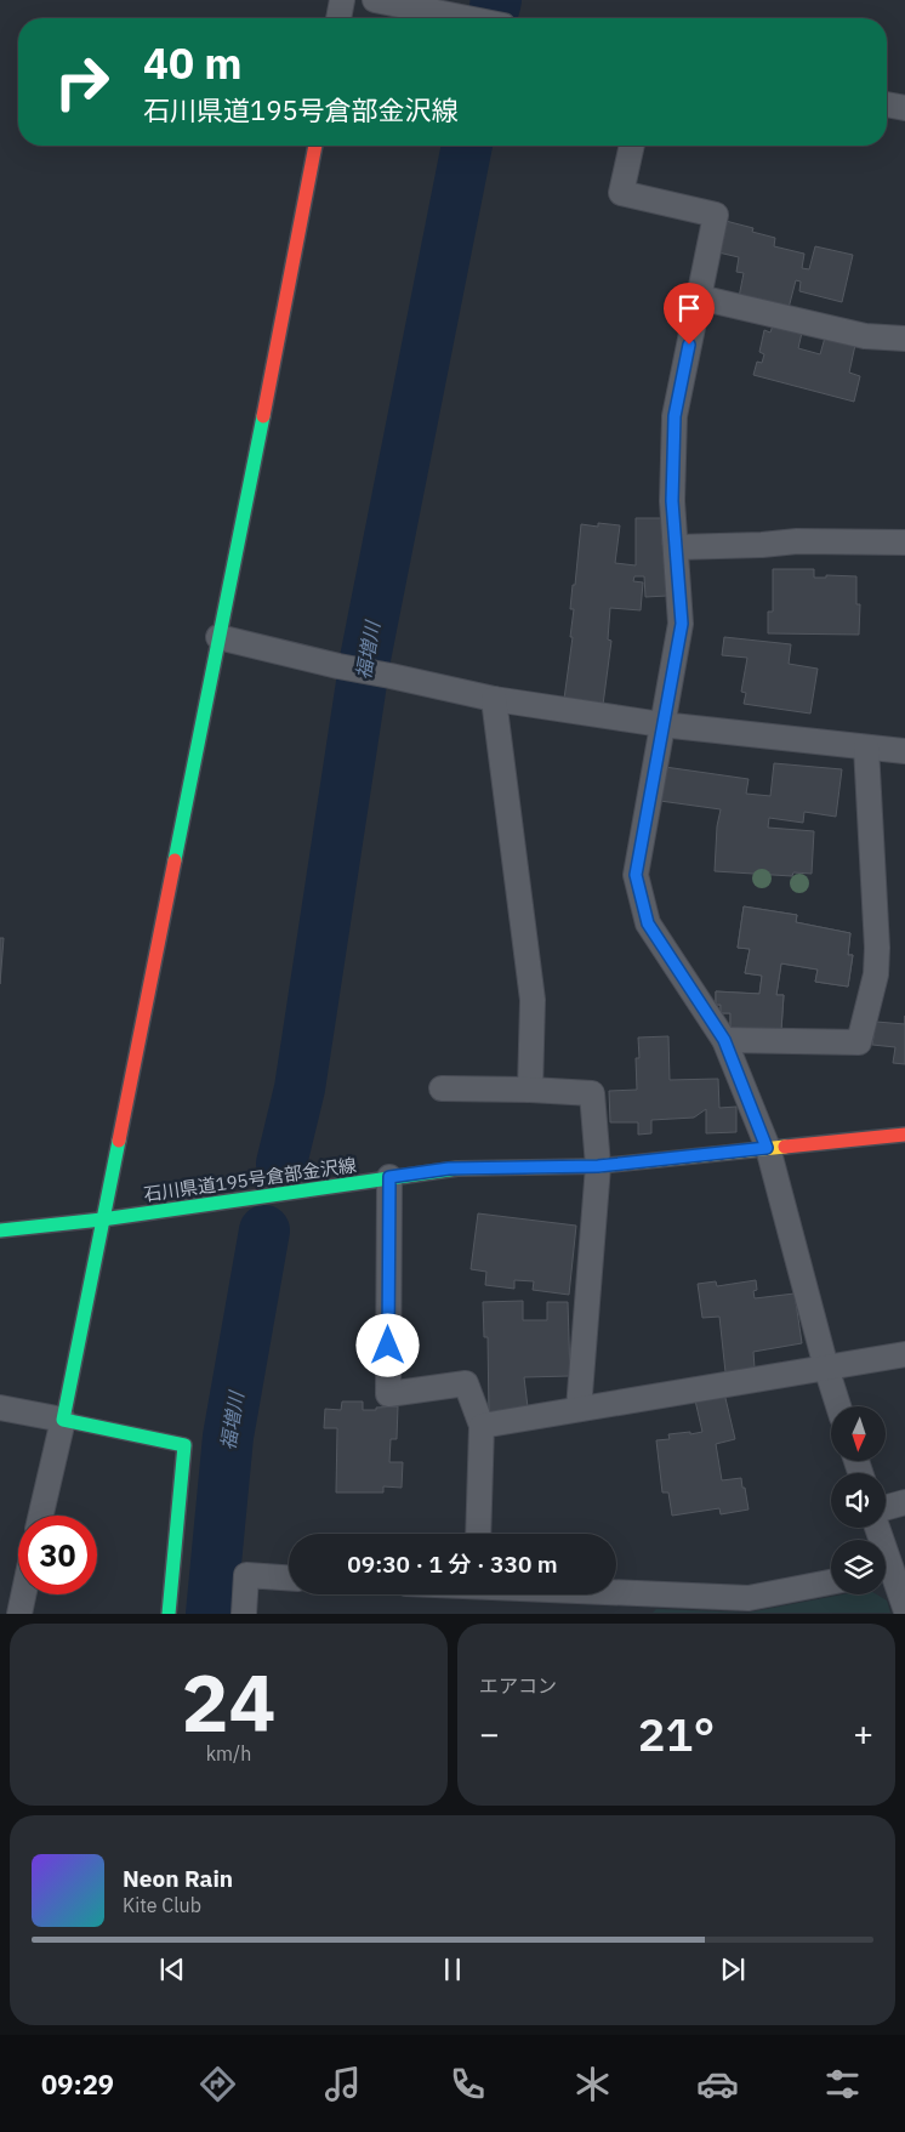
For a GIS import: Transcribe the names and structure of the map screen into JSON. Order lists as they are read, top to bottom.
{
  "streets": {
    "street": ["石川県道195号倉部金沢線"]
  },
  "water": ["福増川"],
  "north": "bottom",
  "page": {
    "turn": ["40 m", "石川県道195号倉部金沢線"],
    "limit": "30",
    "trip": "09:30 · 1 分 · 330 m",
    "tile": [
      ["24", "km/h"],
      "エアコン"
    ],
    "heat": ["−", "21°", "+"],
    "song": ["Neon Rain", "Kite Club"],
    "tabs": "09:29"
  }
}
